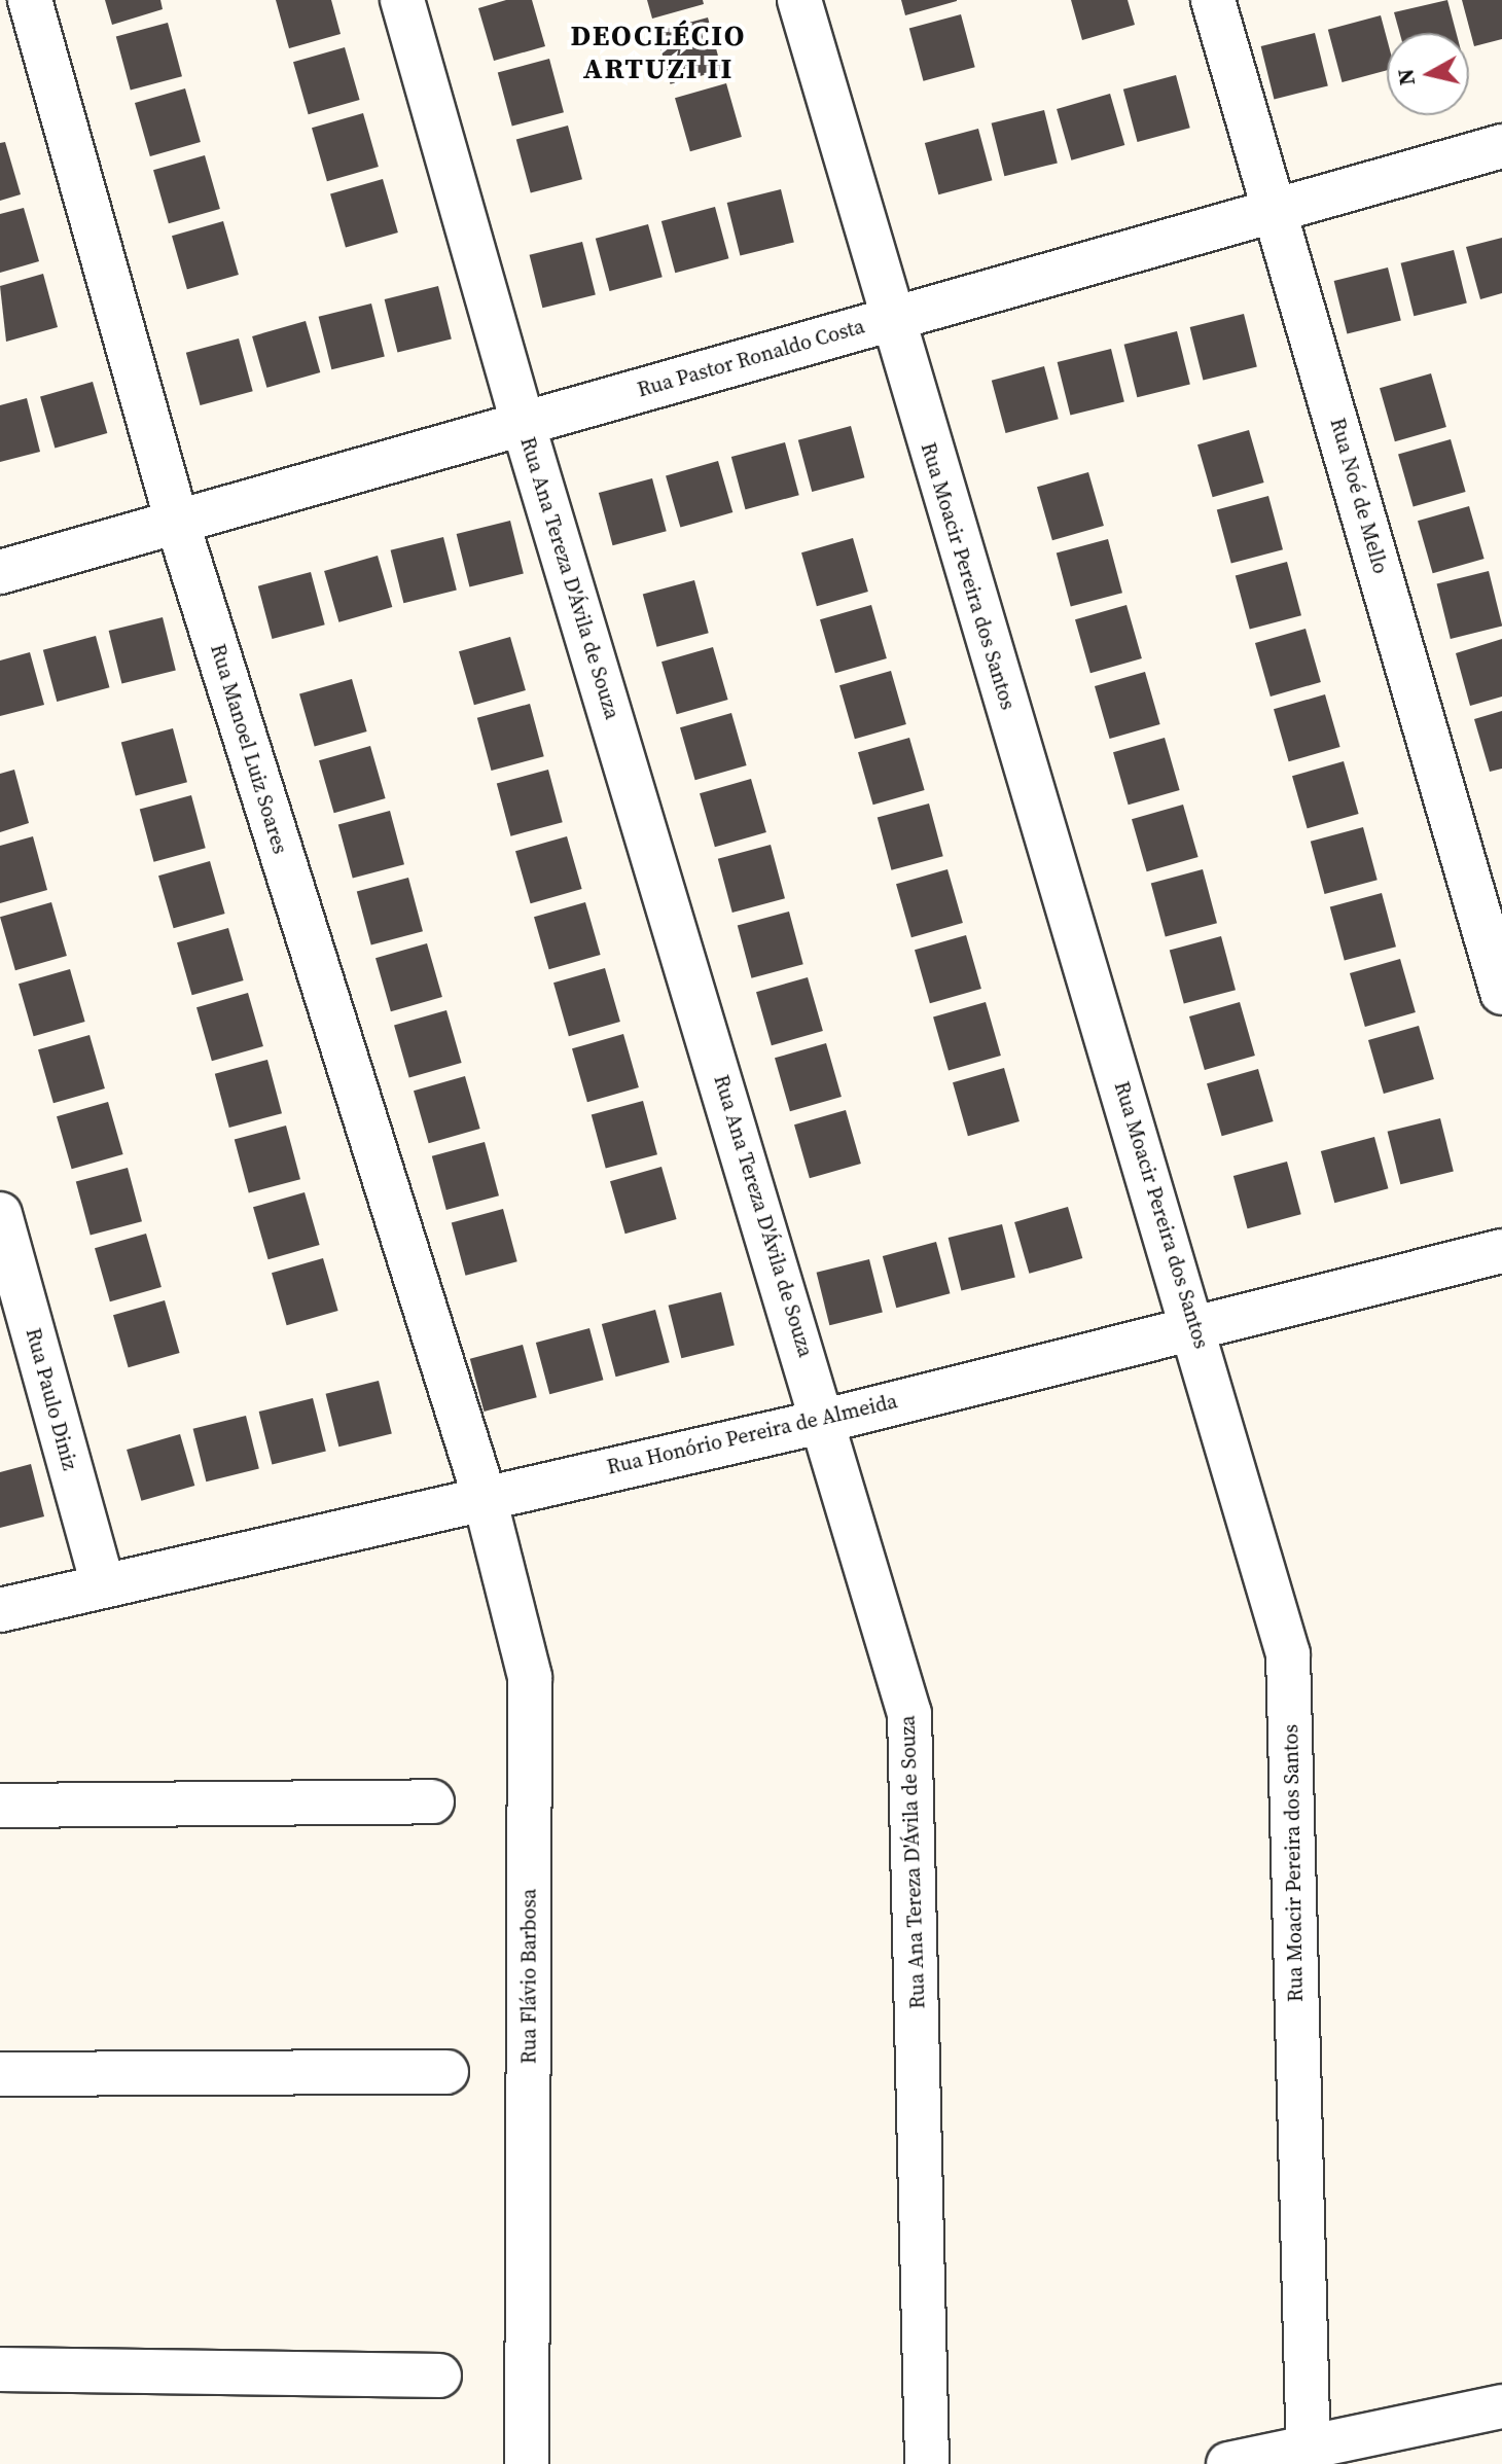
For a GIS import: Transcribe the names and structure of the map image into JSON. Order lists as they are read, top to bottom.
{
  "streets": {
    "street": [
      "Rua Pastor Ronaldo Costa",
      "Rua Noé de Mello",
      "Rua Moacir Pereira dos Santos",
      "Rua Ana Tereza D'Ávila de Souza",
      "Rua Manoel Luiz Soares",
      "Rua Paulo Diniz",
      "Rua Honório Pereira de Almeida",
      "Rua Flávio Barbosa"
    ]
  },
  "crossings": [
    ["Rua Pastor Ronaldo Costa", "Rua Noé de Mello"],
    ["Rua Pastor Ronaldo Costa", "Rua Moacir Pereira dos Santos"],
    ["Rua Pastor Ronaldo Costa", "Rua Ana Tereza D'Ávila de Souza"],
    ["Rua Pastor Ronaldo Costa", "Rua Manoel Luiz Soares"],
    ["Rua Moacir Pereira dos Santos", "Rua Honório Pereira de Almeida"],
    ["Rua Ana Tereza D'Ávila de Souza", "Rua Honório Pereira de Almeida"],
    ["Rua Manoel Luiz Soares", "Rua Honório Pereira de Almeida"],
    ["Rua Manoel Luiz Soares", "Rua Flávio Barbosa"],
    ["Rua Paulo Diniz", "Rua Honório Pereira de Almeida"],
    ["Rua Honório Pereira de Almeida", "Rua Flávio Barbosa"]
  ],
  "districts": ["DEOCLÉCIO ARTUZI II"],
  "north": "left"
}
